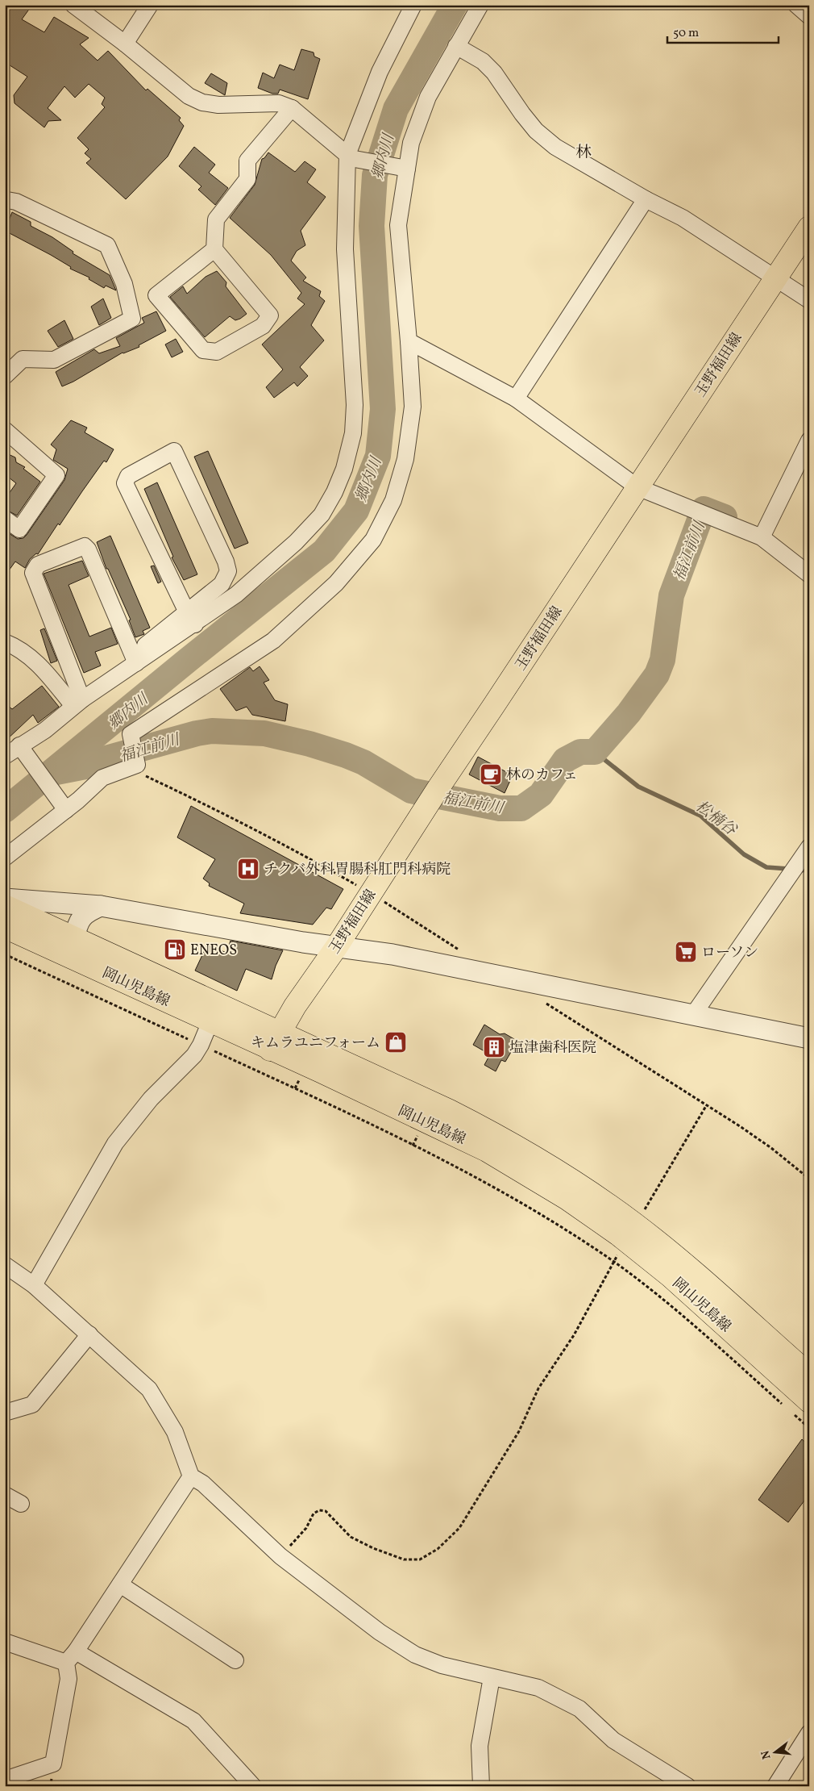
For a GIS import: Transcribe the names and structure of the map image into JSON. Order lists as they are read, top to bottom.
{
  "streets": {
    "main road": ["玉野福田線", "岡山児島線"]
  },
  "crossings": [
    ["玉野福田線", "岡山児島線"]
  ],
  "districts": ["林"],
  "water": ["郷内川", "福江前川", "松楠谷"],
  "places": {
    "cafe": ["林のカフェ"],
    "hospital": ["チクバ外科胃腸科肛門科病院"],
    "fuel station": ["ENEOS"],
    "supermarket": ["ローソン"],
    "shop": ["キムラユニフォーム"],
    "building": ["塩津歯科医院"]
  },
  "scale_bar": "50 m",
  "north": "left"
}
